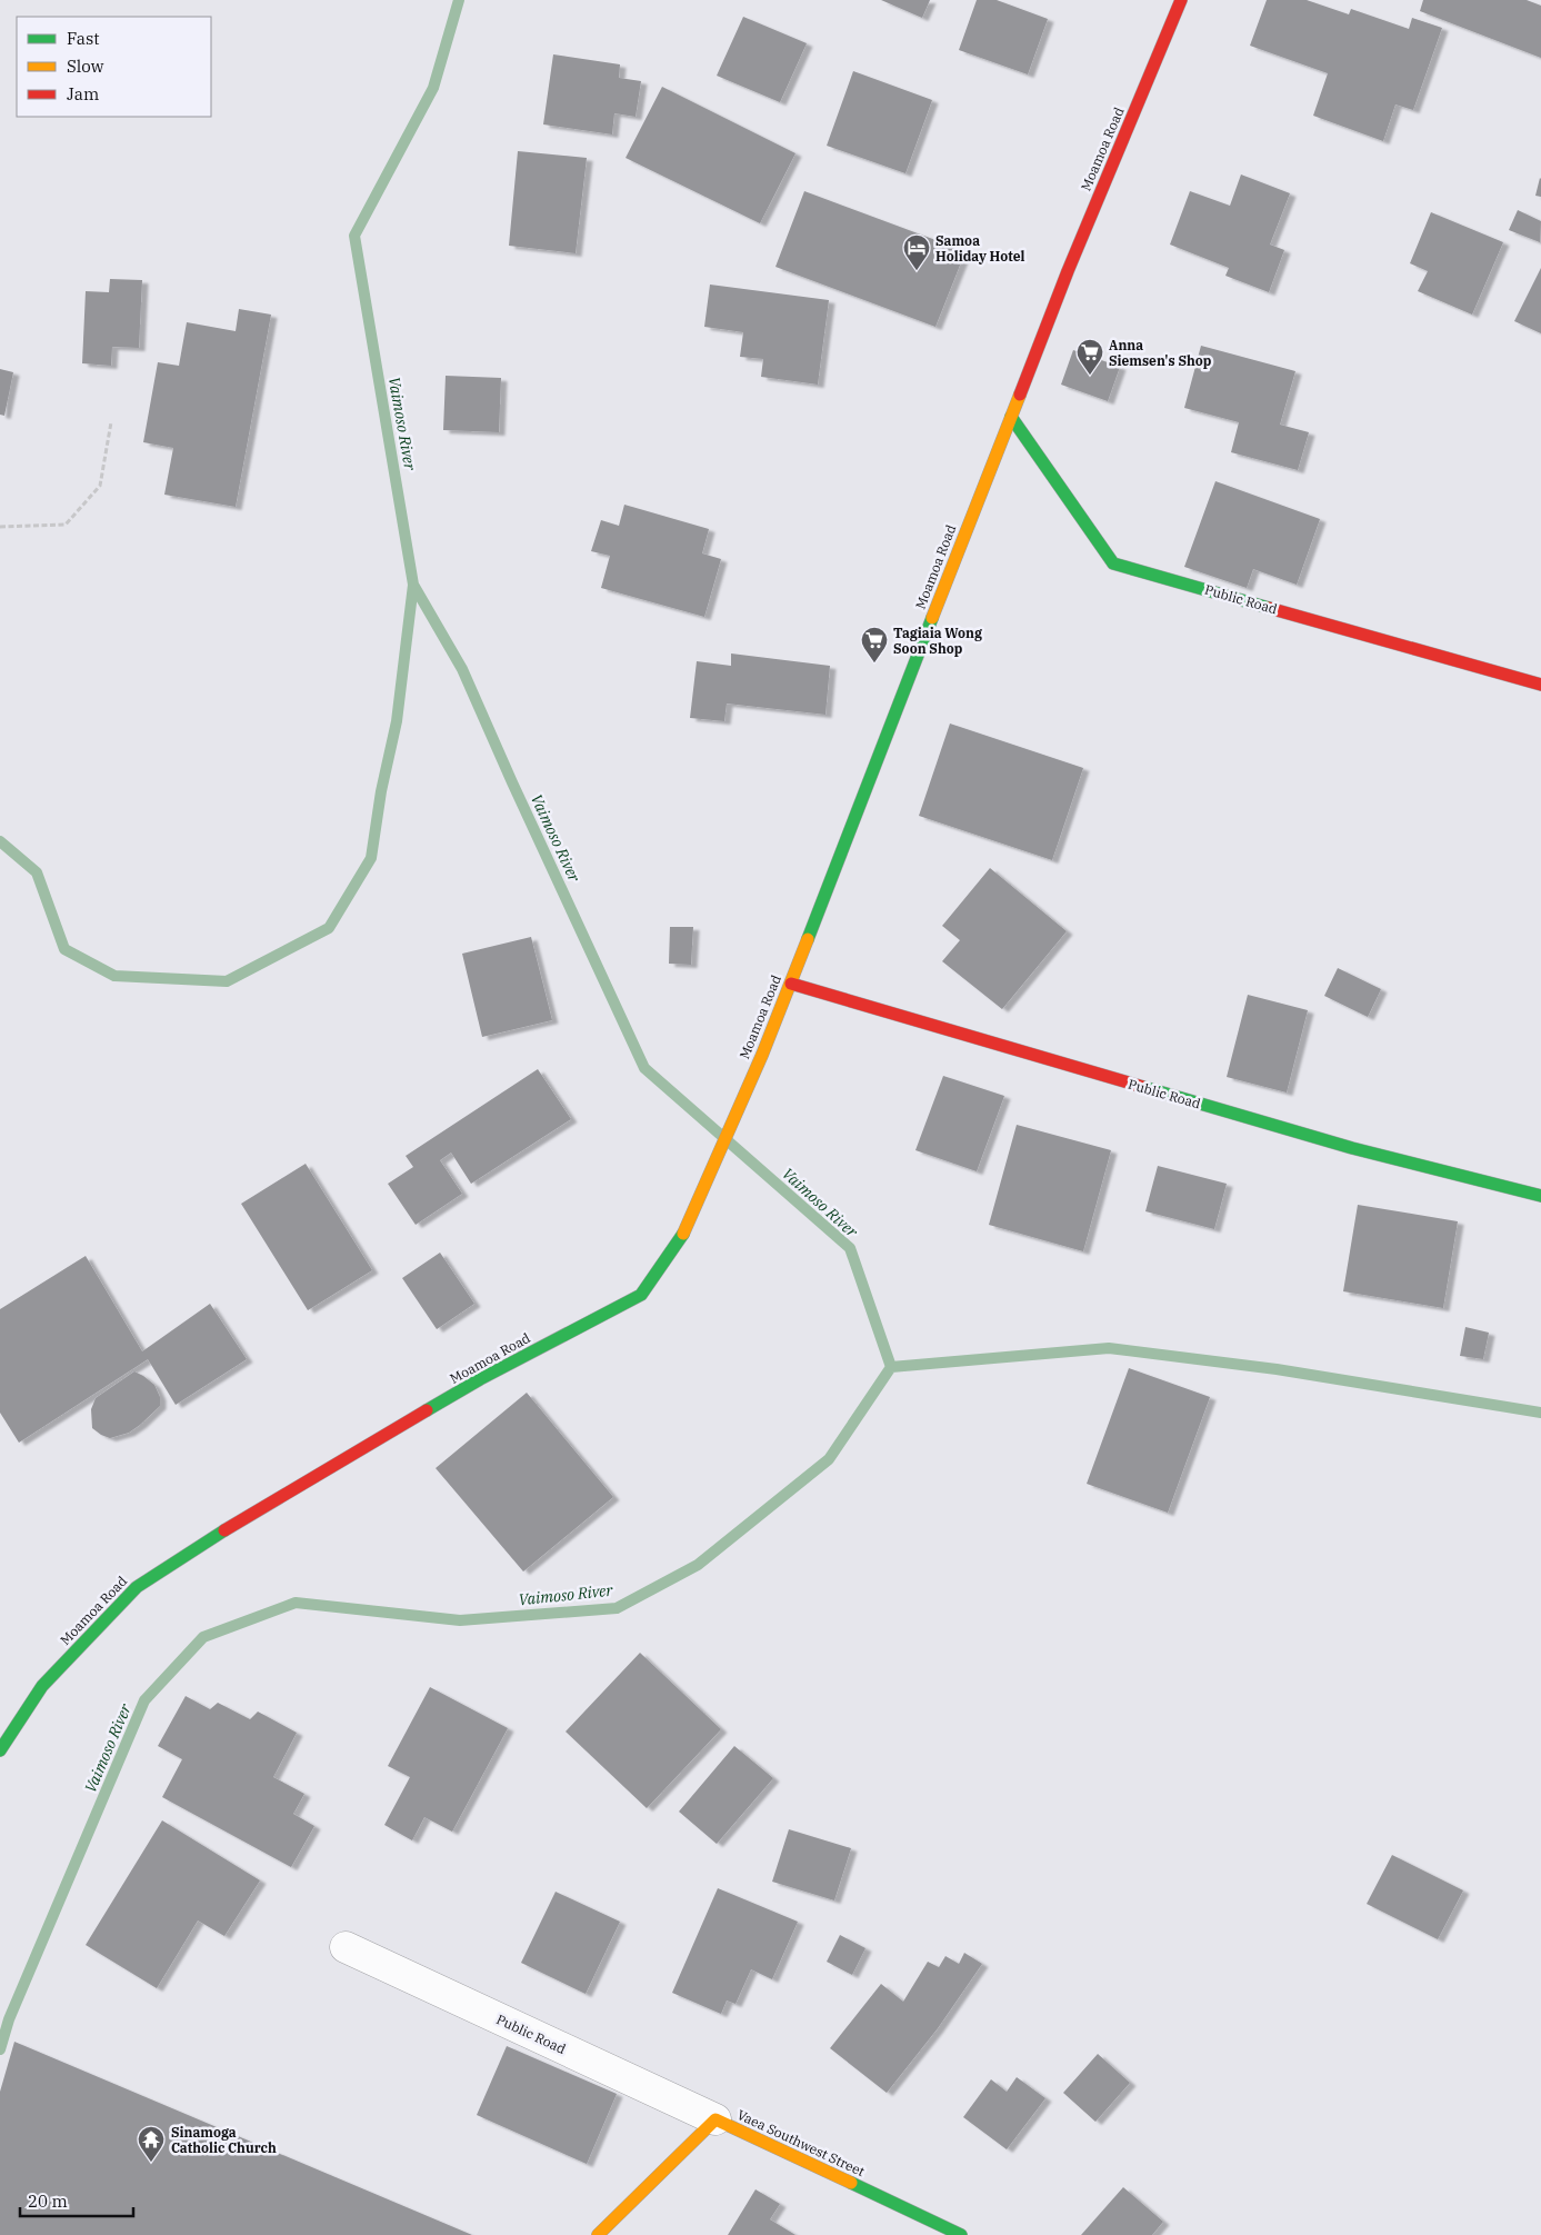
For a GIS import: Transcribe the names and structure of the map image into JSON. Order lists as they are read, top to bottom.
{
  "streets": {
    "street": ["Moamoa Road", "Public Road", "Vaea Southwest Street"]
  },
  "crossings": [
    ["Moamoa Road", "Public Road"],
    ["Public Road", "Vaea Southwest Street"]
  ],
  "water": ["Vaimoso River"],
  "places": {
    "hotel": ["Samoa Holiday Hotel"],
    "supermarket": ["Anna Siemsen's Shop", "Tagiaia Wong Soon Shop"],
    "temple": ["Sinamoga Catholic Church"]
  },
  "legend": ["Fast", "Slow", "Jam"],
  "scale_bar": "20 m"
}
